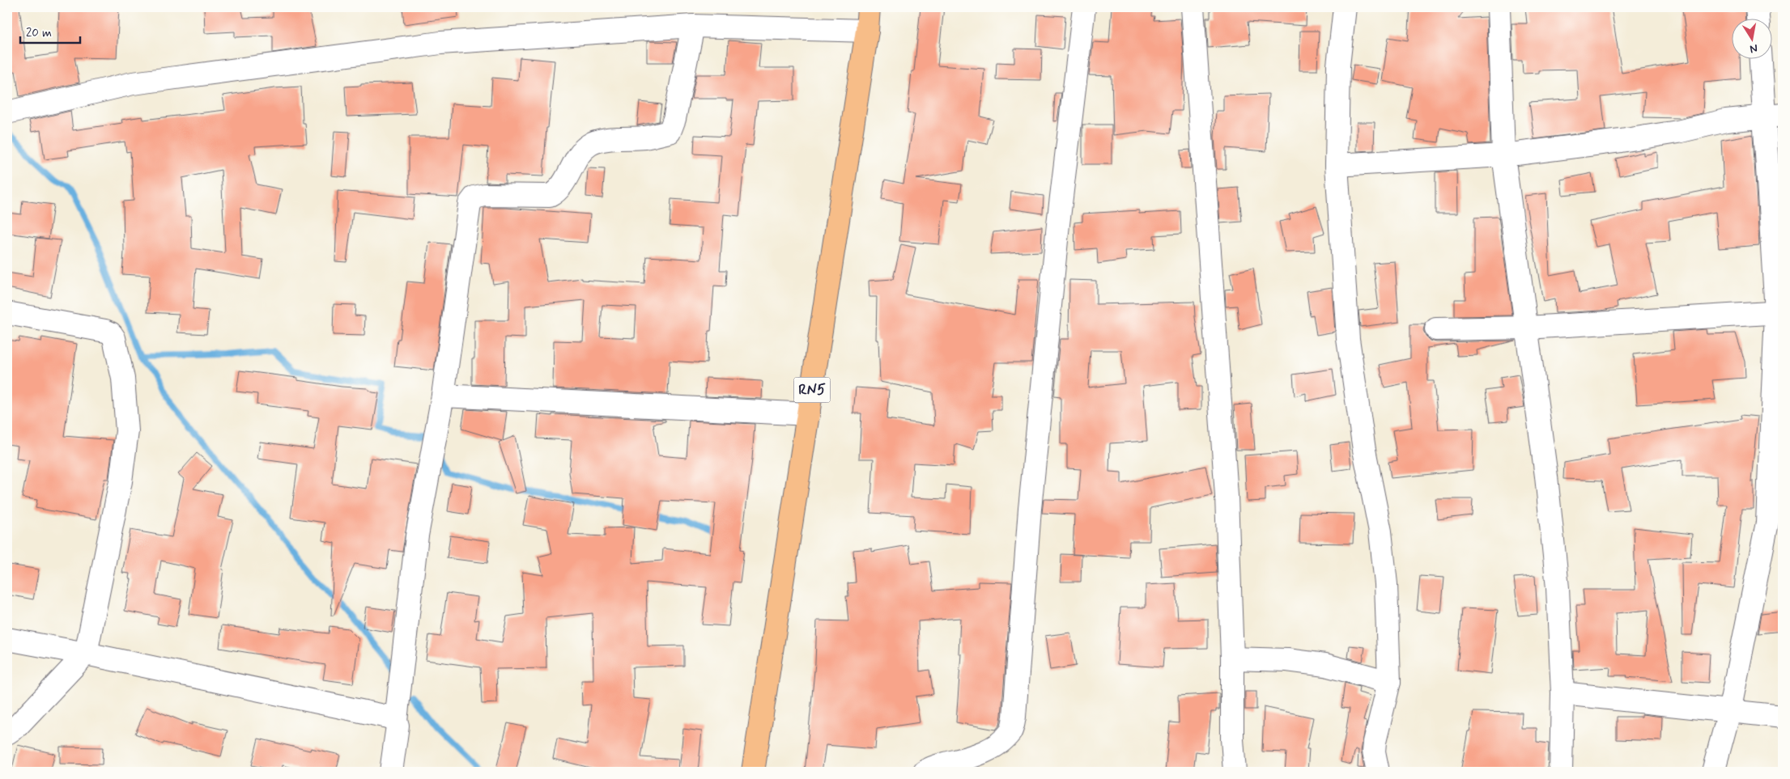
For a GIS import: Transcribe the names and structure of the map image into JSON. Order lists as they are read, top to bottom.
{
  "streets": {
    "highway": ["RN5"]
  },
  "scale_bar": "20 m",
  "north": "bottom"
}
